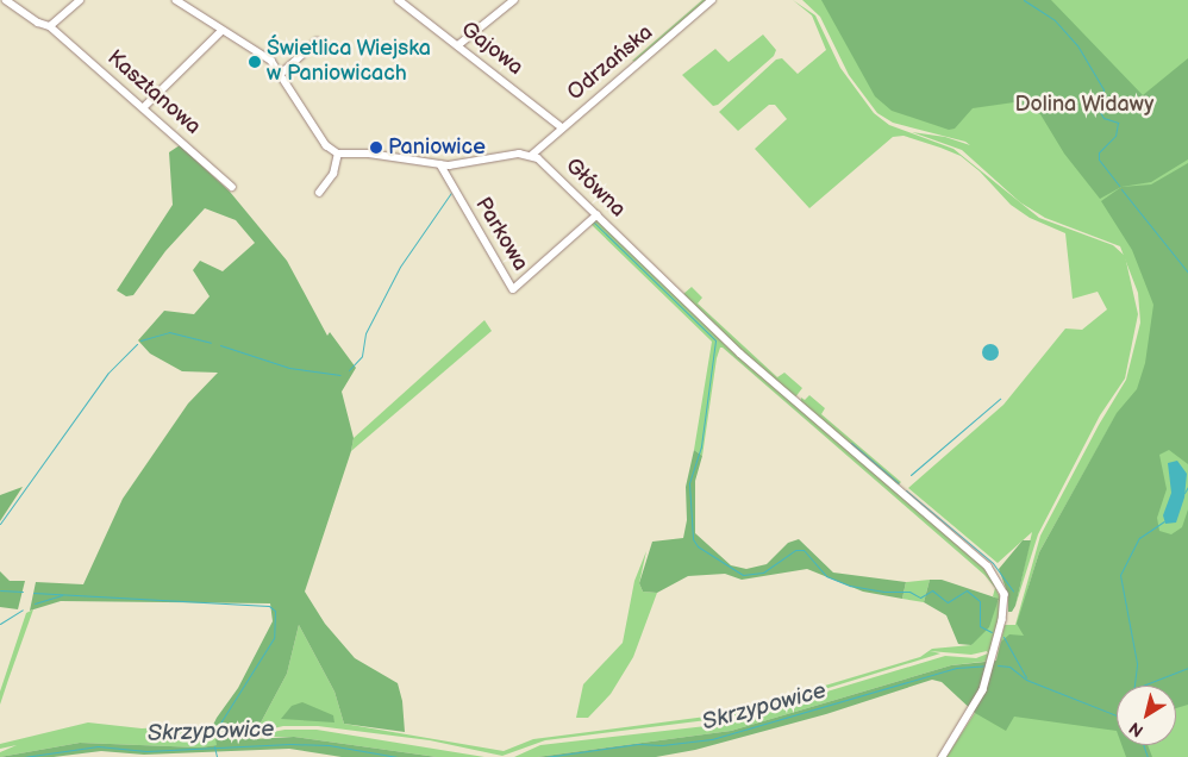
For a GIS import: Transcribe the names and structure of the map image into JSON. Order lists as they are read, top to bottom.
{
  "streets": {
    "street": [
      "Gajowa",
      "Odrzańska",
      "Kasztanowa",
      "Główna",
      "Parkowa"
    ]
  },
  "crossings": [
    ["Gajowa", "Odrzańska"],
    ["Odrzańska", "Główna"],
    ["Główna", "Parkowa"]
  ],
  "water": ["Skrzypowice"],
  "parks": ["Dolina Widawy"],
  "places": ["Świetlica Wiejska w Paniowicach", "Paniowice"],
  "north": "bottom left"
}
